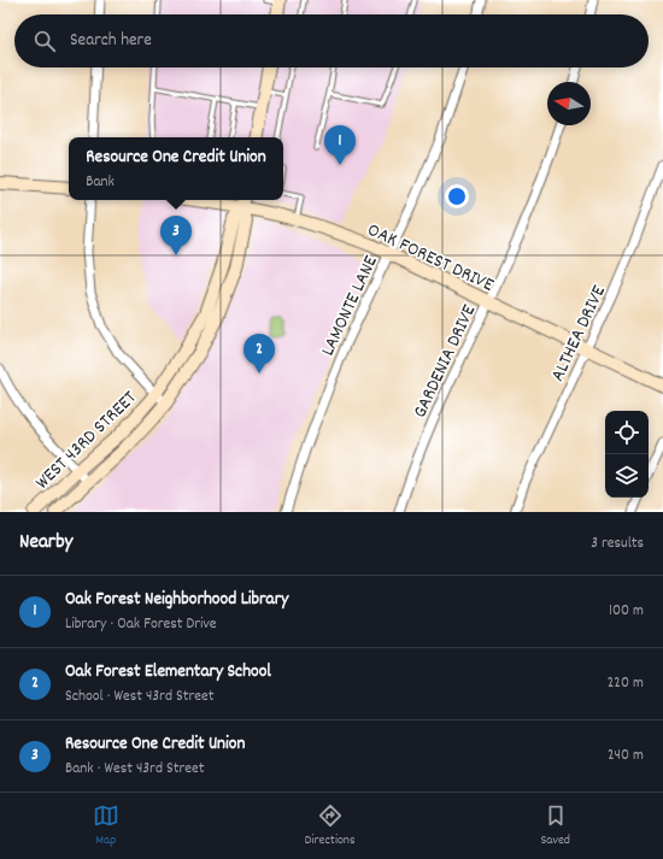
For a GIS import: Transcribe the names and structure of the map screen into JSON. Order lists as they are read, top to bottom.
{
  "streets": {
    "main road": ["OAK FOREST DRIVE", "WEST 43RD STREET"],
    "street": ["LAMONTE LANE", "ALTHEA DRIVE", "GARDENIA DRIVE"]
  },
  "crossings": [
    ["OAK FOREST DRIVE", "LAMONTE LANE"],
    ["OAK FOREST DRIVE", "ALTHEA DRIVE"],
    ["OAK FOREST DRIVE", "GARDENIA DRIVE"],
    ["OAK FOREST DRIVE", "WEST 43RD STREET"]
  ],
  "north": "left",
  "page": {
    "search": "Search here",
    "pins": ["1", "3", "2"],
    "popup": ["Resource One Credit Union", "Bank"],
    "heading": ["Nearby", "3 results"],
    "list": [
      {
        "mark": "1",
        "name": "Oak Forest Neighborhood Library",
        "note": "Library · Oak Forest Drive",
        "value": "100 m"
      },
      {
        "mark": "2",
        "name": "Oak Forest Elementary School",
        "note": "School · West 43rd Street",
        "value": "220 m"
      },
      {
        "mark": "3",
        "name": "Resource One Credit Union",
        "note": "Bank · West 43rd Street",
        "value": "240 m"
      }
    ],
    "nav": ["Map", "Directions", "Saved"]
  }
}
